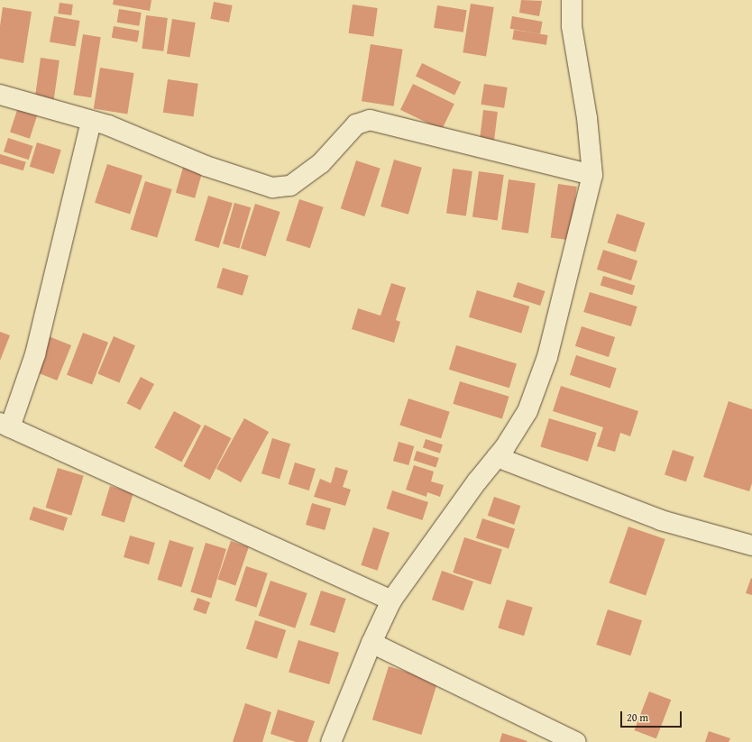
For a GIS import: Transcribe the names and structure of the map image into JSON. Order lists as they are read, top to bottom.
{
  "scale_bar": "20 m"
}
